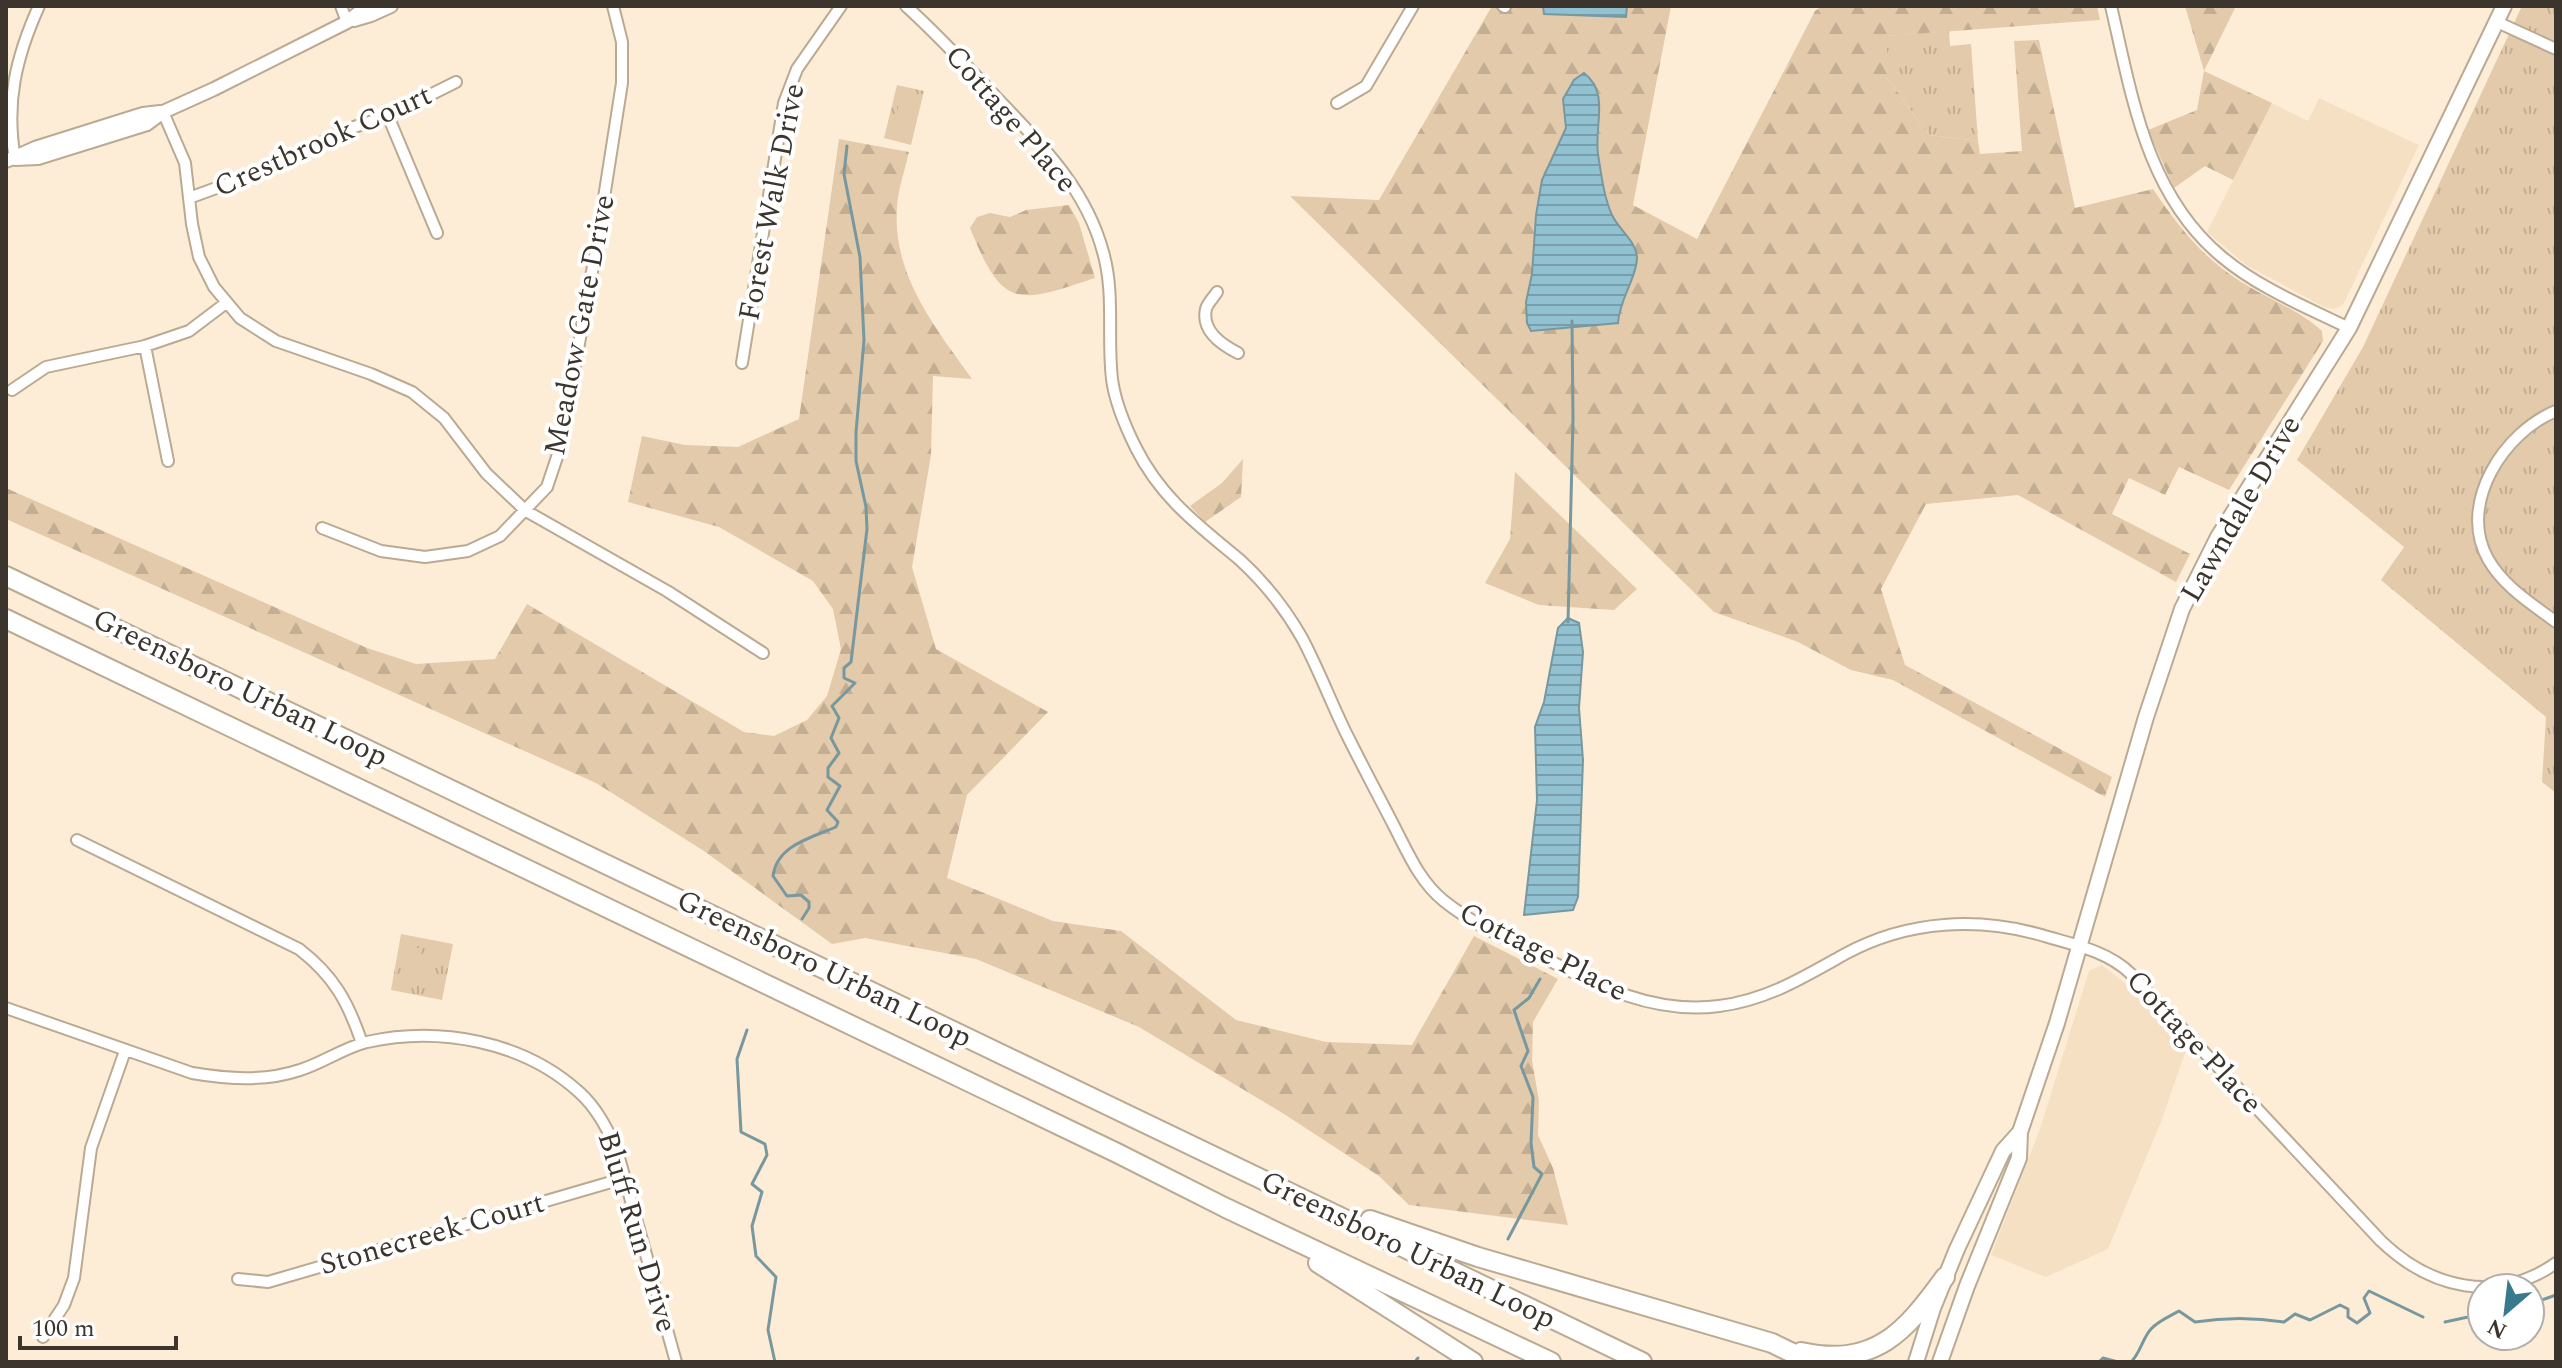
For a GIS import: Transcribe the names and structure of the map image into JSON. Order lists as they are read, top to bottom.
{
  "streets": {
    "highway": ["Greensboro Urban Loop"],
    "main road": ["Lawndale Drive"],
    "street": [
      "Cottage Place",
      "Crestbrook Court",
      "Forest Walk Drive",
      "Meadow Gate Drive",
      "Bluff Run Drive",
      "Stonecreek Court"
    ]
  },
  "crossings": [
    ["Cottage Place", "Lawndale Drive"],
    ["Bluff Run Drive", "Stonecreek Court"]
  ],
  "scale_bar": "100 m",
  "north": "bottom left"
}
